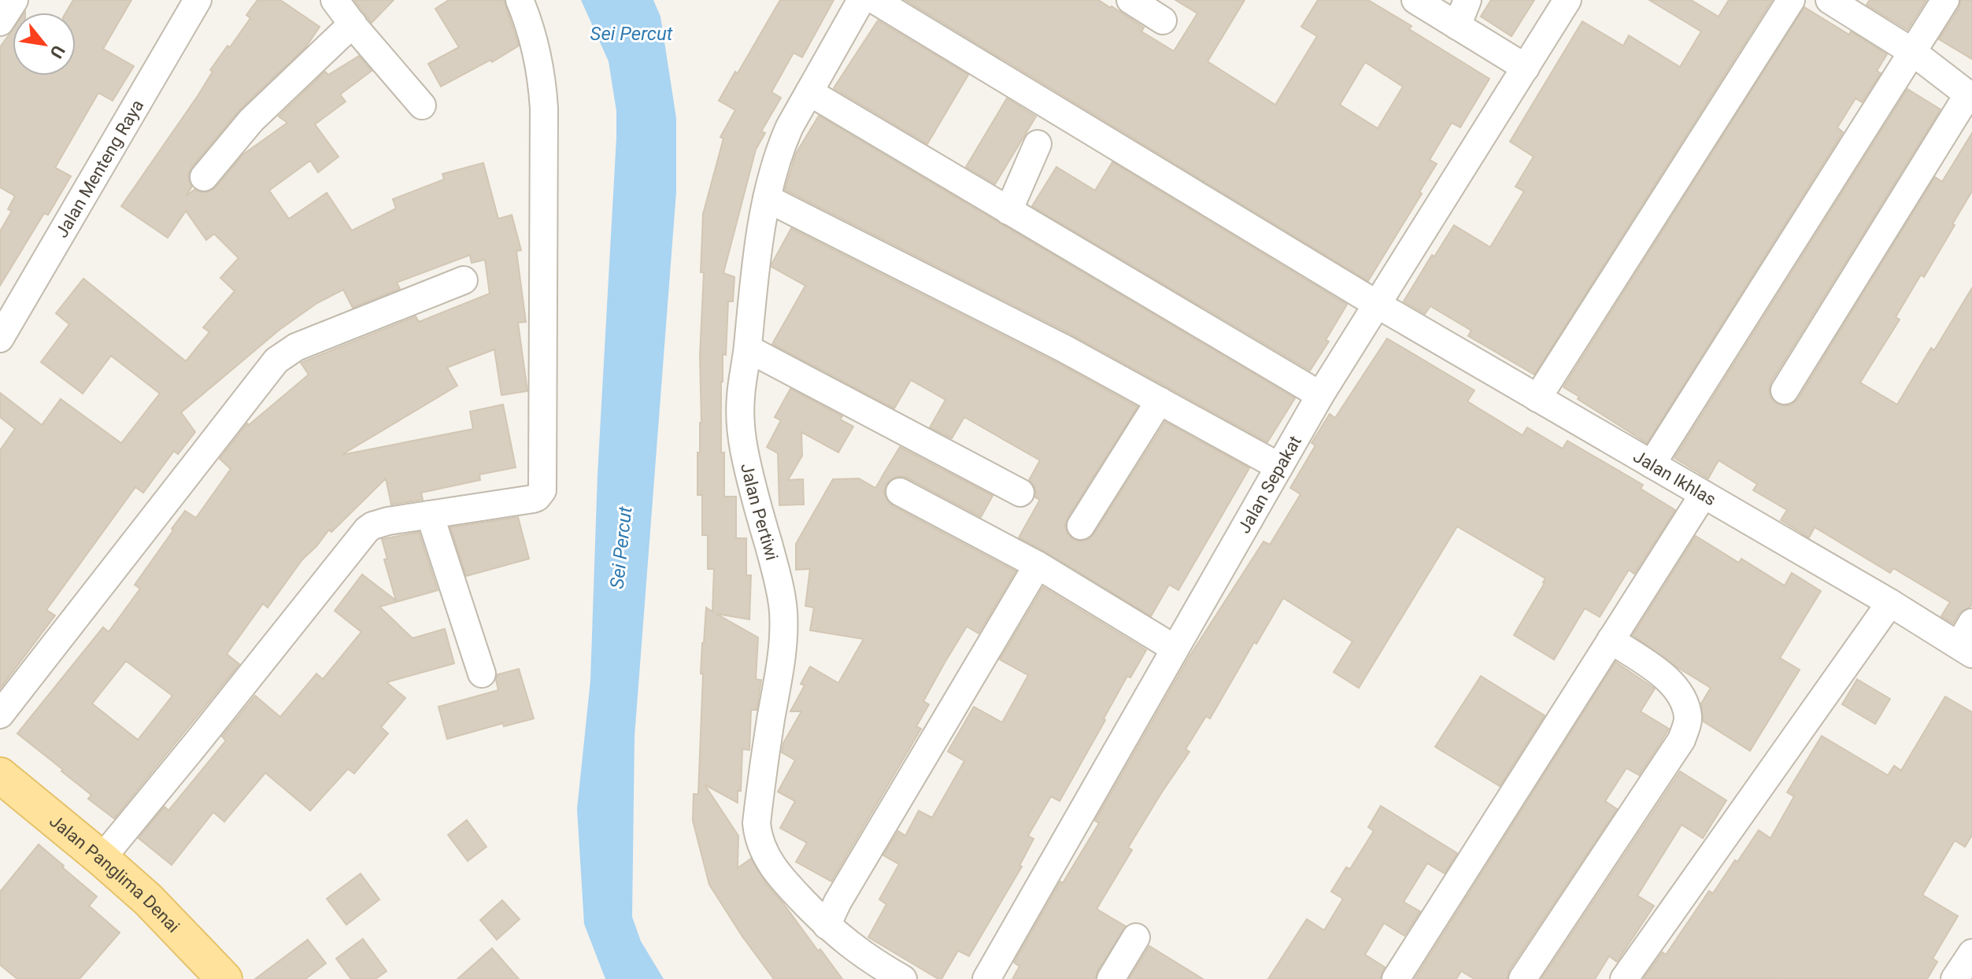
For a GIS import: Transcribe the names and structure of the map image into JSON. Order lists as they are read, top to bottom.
{
  "streets": {
    "main road": ["Jalan Panglima Denai"],
    "street": [
      "Jalan Menteng Raya",
      "Jalan Ikhlas",
      "Jalan Sepakat",
      "Jalan Pertiwi"
    ]
  },
  "crossings": [
    ["Jalan Ikhlas", "Jalan Sepakat"]
  ],
  "water": ["Sei Percut"],
  "north": "bottom right"
}
